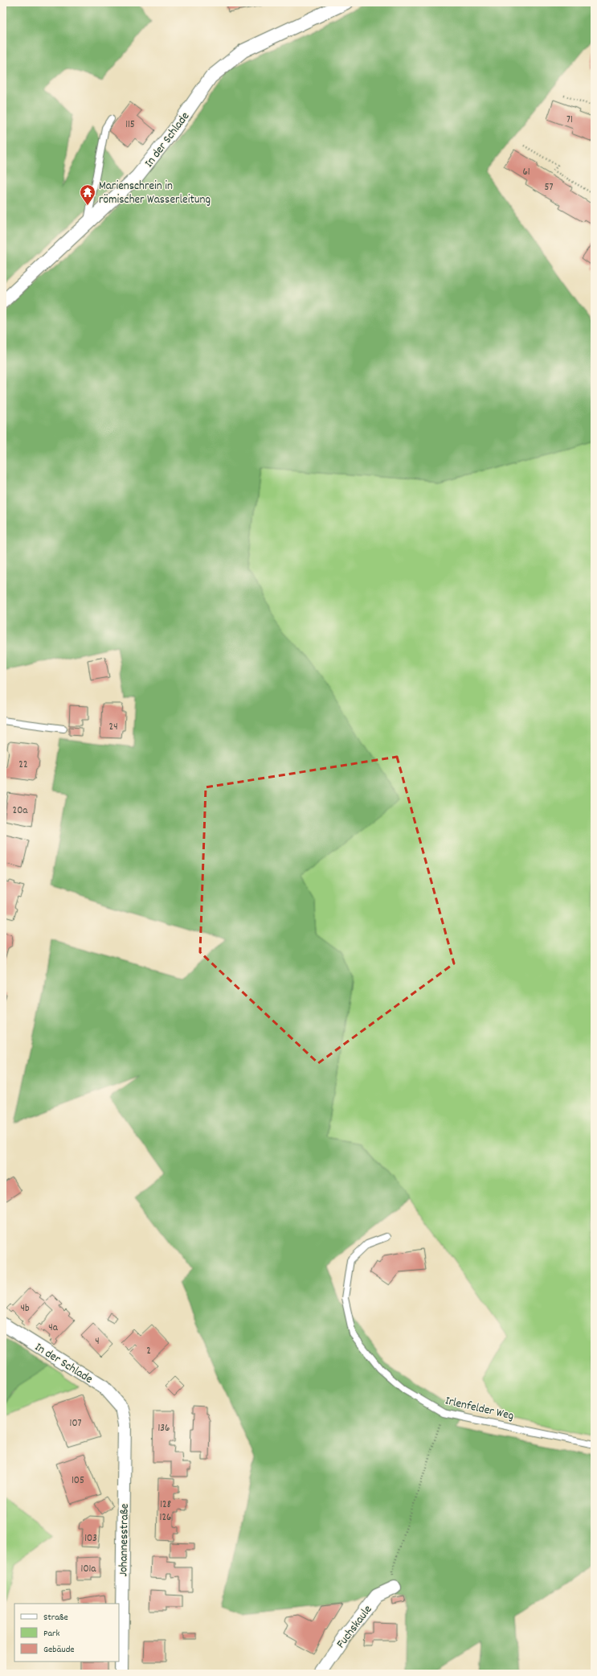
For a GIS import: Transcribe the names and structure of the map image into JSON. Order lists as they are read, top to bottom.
{
  "streets": {
    "street": ["In der Schlade", "Johannesstraße", "Fuchskaule"],
    "lane": ["Irlenfelder Weg"]
  },
  "crossings": [
    ["In der Schlade", "Johannesstraße"]
  ],
  "places": {
    "temple": ["Marienschrein in römischer Wasserleitung"]
  },
  "house_numbers": [
    "71",
    "115",
    "61",
    "57",
    "24",
    "22",
    "20a",
    "4b",
    "4a",
    "4",
    "2",
    "107",
    "136",
    "105",
    "128",
    "126",
    "103",
    "101a"
  ],
  "legend": ["Straße", "Park", "Gebäude"]
}
